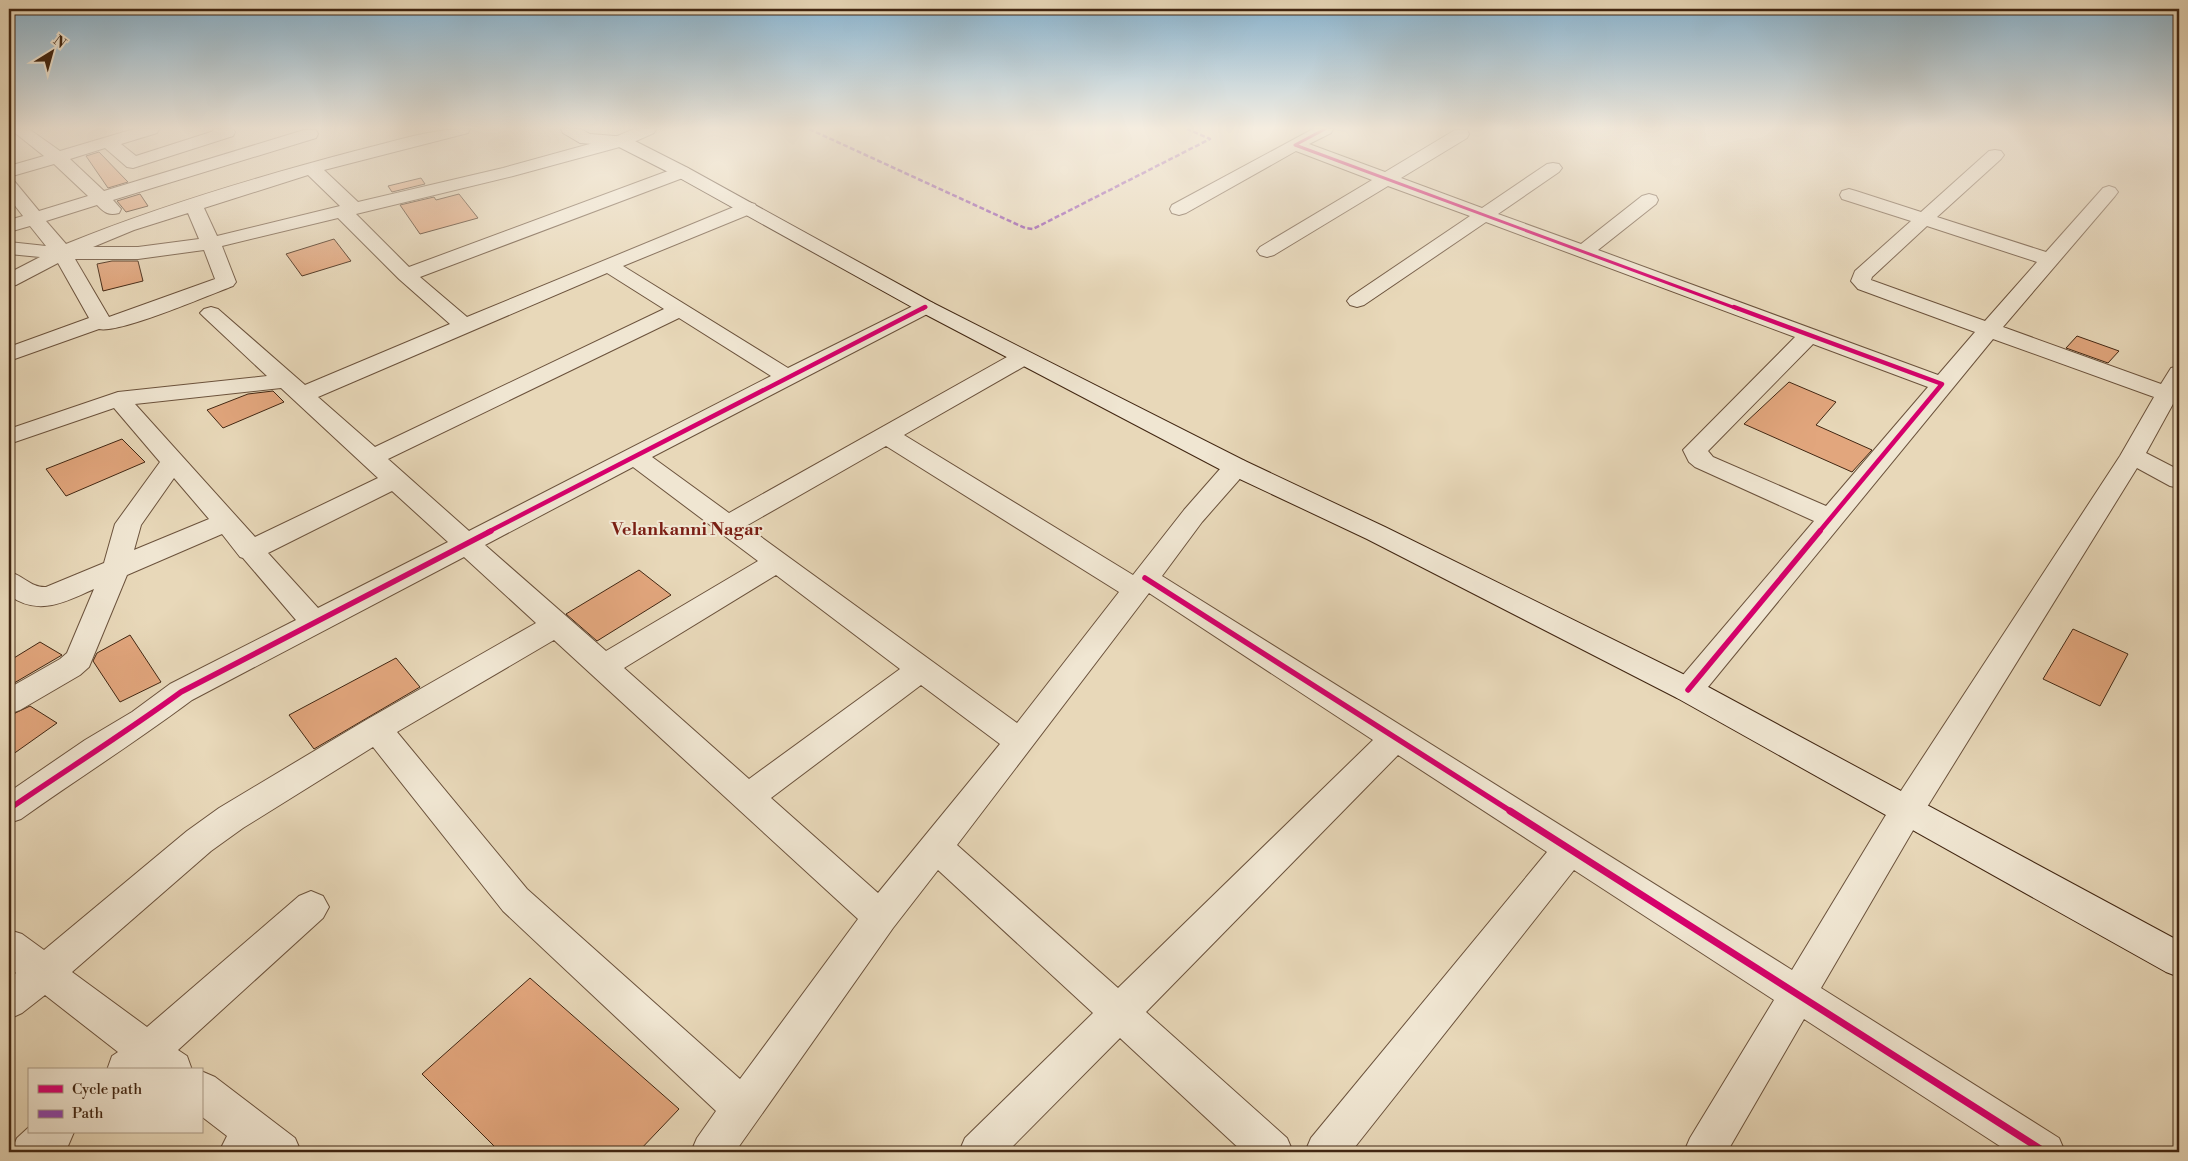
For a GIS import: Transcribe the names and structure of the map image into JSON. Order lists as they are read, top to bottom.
{
  "districts": ["Velankanni Nagar"],
  "legend": ["Cycle path", "Path"],
  "north": "top right"
}
